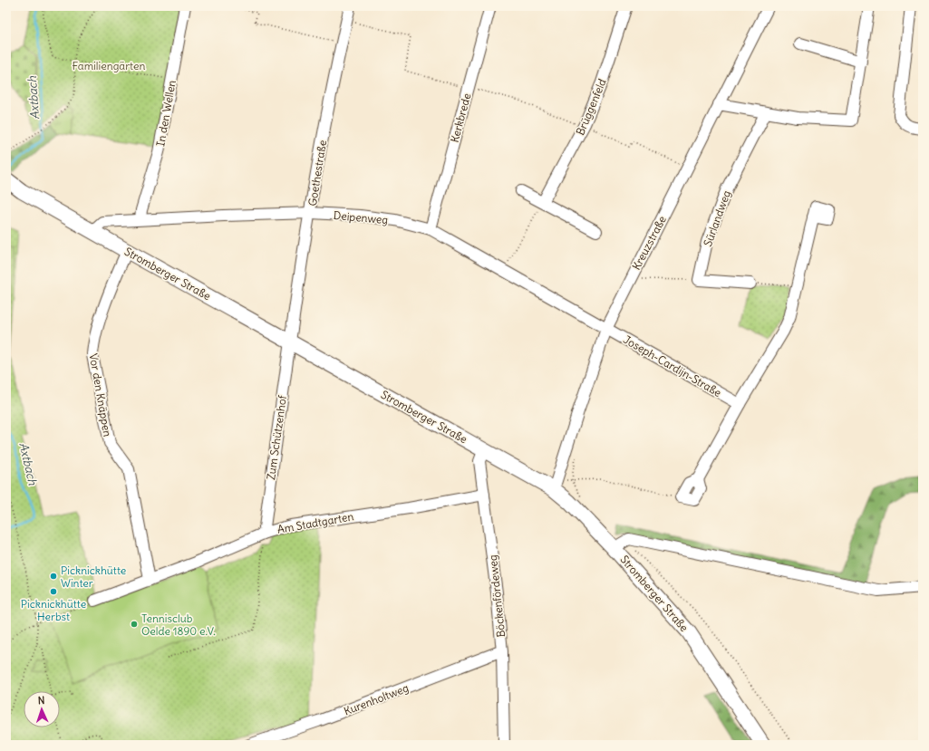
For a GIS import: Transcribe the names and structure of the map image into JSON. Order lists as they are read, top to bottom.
{
  "streets": {
    "main road": ["Stromberger Straße"],
    "street": [
      "Brüggenfeld",
      "In den Wellen",
      "Kerkbrede",
      "Goethestraße",
      "Deipenweg",
      "Sürlandweg",
      "Kreuzstraße",
      "Joseph-Cardijn-Straße",
      "Vor den Knäppen",
      "Zum Schützenhof",
      "Am Stadtgarten",
      "Böckenfördeweg",
      "Kurenholtweg"
    ]
  },
  "crossings": [
    ["In den Wellen", "Deipenweg"],
    ["Kerkbrede", "Deipenweg"],
    ["Goethestraße", "Deipenweg"],
    ["Goethestraße", "Stromberger Straße"],
    ["Goethestraße", "Zum Schützenhof"],
    ["Deipenweg", "Kreuzstraße"],
    ["Deipenweg", "Stromberger Straße"],
    ["Deipenweg", "Joseph-Cardijn-Straße"],
    ["Kreuzstraße", "Stromberger Straße"],
    ["Kreuzstraße", "Joseph-Cardijn-Straße"],
    ["Stromberger Straße", "Vor den Knäppen"],
    ["Stromberger Straße", "Zum Schützenhof"],
    ["Stromberger Straße", "Böckenfördeweg"],
    ["Vor den Knäppen", "Am Stadtgarten"],
    ["Zum Schützenhof", "Am Stadtgarten"],
    ["Am Stadtgarten", "Böckenfördeweg"],
    ["Böckenfördeweg", "Kurenholtweg"]
  ],
  "water": ["Axtbach"],
  "parks": ["Familiengärten"],
  "places": ["Picknickhütte Winter", "Picknickhütte Herbst", "Tennisclub Oelde 1890 e.V."],
  "north": "top"
}
